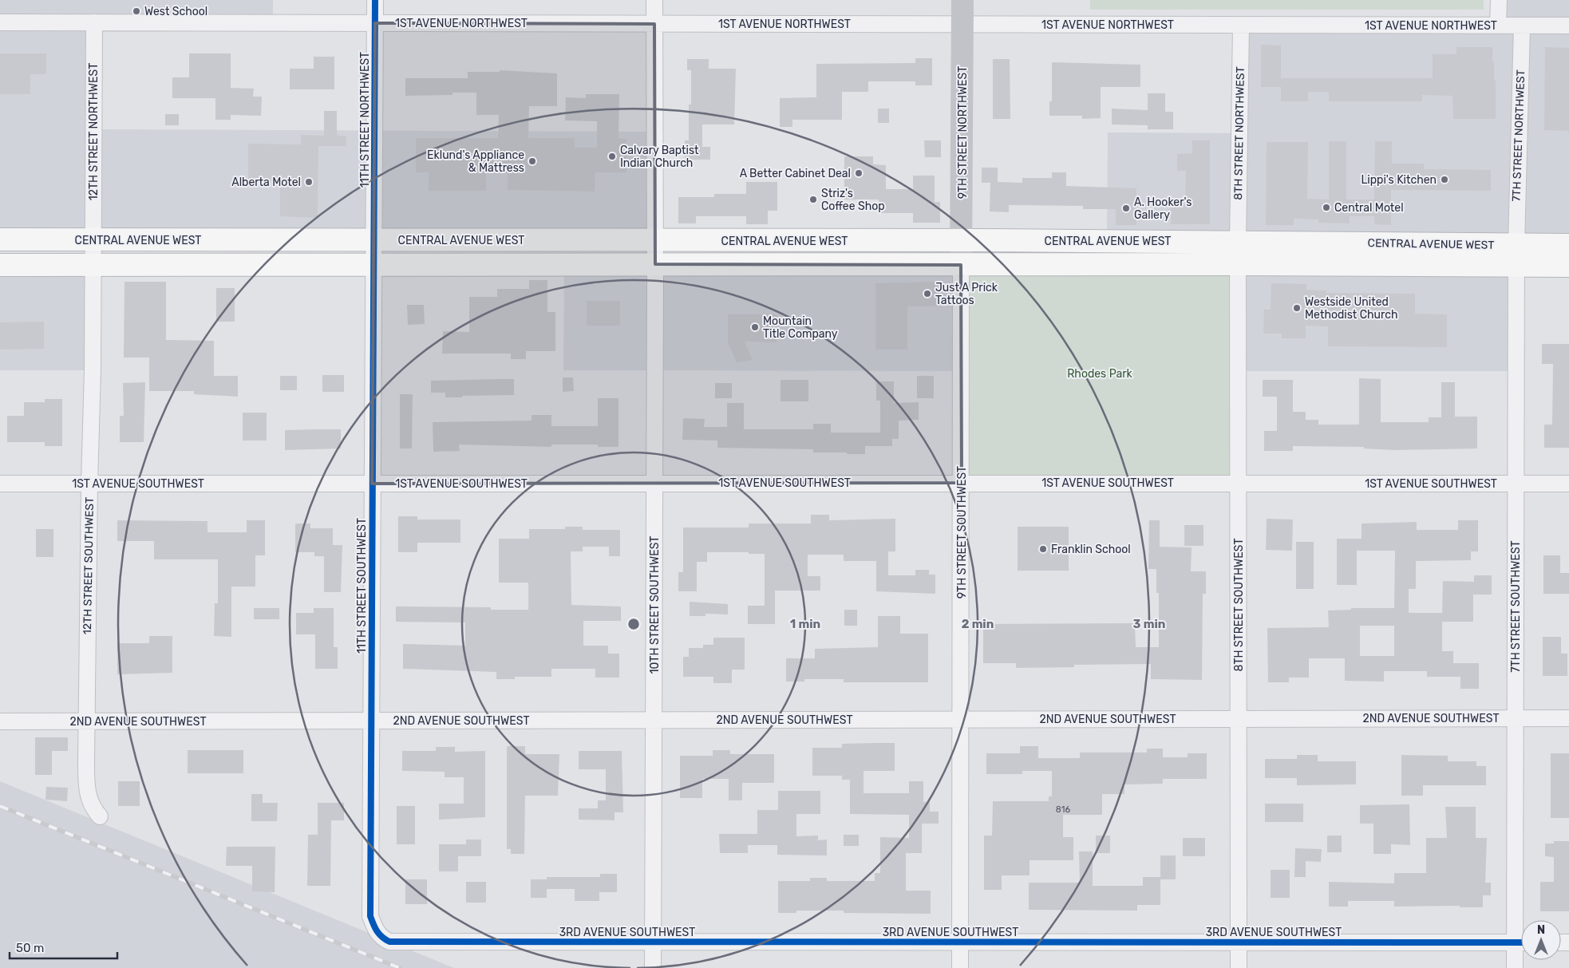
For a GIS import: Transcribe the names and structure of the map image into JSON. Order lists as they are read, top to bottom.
{
  "streets": {
    "highway": ["CENTRAL AVENUE WEST"],
    "street": [
      "1ST AVENUE NORTHWEST",
      "11TH STREET NORTHWEST",
      "12TH STREET NORTHWEST",
      "9TH STREET NORTHWEST",
      "8TH STREET NORTHWEST",
      "7TH STREET NORTHWEST",
      "1ST AVENUE SOUTHWEST",
      "9TH STREET SOUTHWEST",
      "12TH STREET SOUTHWEST",
      "11TH STREET SOUTHWEST",
      "10TH STREET SOUTHWEST",
      "8TH STREET SOUTHWEST",
      "7TH STREET SOUTHWEST",
      "2ND AVENUE SOUTHWEST",
      "3RD AVENUE SOUTHWEST"
    ]
  },
  "crossings": [
    ["1ST AVENUE NORTHWEST", "11TH STREET NORTHWEST"],
    ["1ST AVENUE NORTHWEST", "12TH STREET NORTHWEST"],
    ["1ST AVENUE NORTHWEST", "9TH STREET NORTHWEST"],
    ["1ST AVENUE NORTHWEST", "8TH STREET NORTHWEST"],
    ["1ST AVENUE NORTHWEST", "7TH STREET NORTHWEST"],
    ["1ST AVENUE NORTHWEST", "10TH STREET SOUTHWEST"],
    ["11TH STREET NORTHWEST", "CENTRAL AVENUE WEST"],
    ["11TH STREET NORTHWEST", "11TH STREET SOUTHWEST"],
    ["12TH STREET NORTHWEST", "CENTRAL AVENUE WEST"],
    ["12TH STREET NORTHWEST", "12TH STREET SOUTHWEST"],
    ["9TH STREET NORTHWEST", "CENTRAL AVENUE WEST"],
    ["9TH STREET NORTHWEST", "9TH STREET SOUTHWEST"],
    ["8TH STREET NORTHWEST", "CENTRAL AVENUE WEST"],
    ["8TH STREET NORTHWEST", "8TH STREET SOUTHWEST"],
    ["7TH STREET NORTHWEST", "CENTRAL AVENUE WEST"],
    ["7TH STREET NORTHWEST", "7TH STREET SOUTHWEST"],
    ["CENTRAL AVENUE WEST", "9TH STREET SOUTHWEST"],
    ["CENTRAL AVENUE WEST", "12TH STREET SOUTHWEST"],
    ["CENTRAL AVENUE WEST", "11TH STREET SOUTHWEST"],
    ["CENTRAL AVENUE WEST", "10TH STREET SOUTHWEST"],
    ["CENTRAL AVENUE WEST", "8TH STREET SOUTHWEST"],
    ["CENTRAL AVENUE WEST", "7TH STREET SOUTHWEST"],
    ["1ST AVENUE SOUTHWEST", "9TH STREET SOUTHWEST"],
    ["1ST AVENUE SOUTHWEST", "12TH STREET SOUTHWEST"],
    ["1ST AVENUE SOUTHWEST", "11TH STREET SOUTHWEST"],
    ["1ST AVENUE SOUTHWEST", "10TH STREET SOUTHWEST"],
    ["1ST AVENUE SOUTHWEST", "8TH STREET SOUTHWEST"],
    ["1ST AVENUE SOUTHWEST", "7TH STREET SOUTHWEST"],
    ["9TH STREET SOUTHWEST", "2ND AVENUE SOUTHWEST"],
    ["9TH STREET SOUTHWEST", "3RD AVENUE SOUTHWEST"],
    ["12TH STREET SOUTHWEST", "2ND AVENUE SOUTHWEST"],
    ["11TH STREET SOUTHWEST", "2ND AVENUE SOUTHWEST"],
    ["11TH STREET SOUTHWEST", "3RD AVENUE SOUTHWEST"],
    ["10TH STREET SOUTHWEST", "2ND AVENUE SOUTHWEST"],
    ["10TH STREET SOUTHWEST", "3RD AVENUE SOUTHWEST"],
    ["8TH STREET SOUTHWEST", "2ND AVENUE SOUTHWEST"],
    ["8TH STREET SOUTHWEST", "3RD AVENUE SOUTHWEST"],
    ["7TH STREET SOUTHWEST", "2ND AVENUE SOUTHWEST"]
  ],
  "parks": ["Rhodes Park"],
  "places": [
    "West School",
    "Calvary Baptist Indian Church",
    "Eklund's Appliance & Mattress",
    "A Better Cabinet Deal",
    "Lippi's Kitchen",
    "Alberta Motel",
    "Striz's Coffee Shop",
    "Central Motel",
    "A. Hooker's Gallery",
    "Just A Prick Tattoos",
    "Westside United Methodist Church",
    "Mountain Title Company",
    "Franklin School"
  ],
  "house_numbers": ["816"],
  "scale_bar": "50 m",
  "north": "top",
  "rings": ["1 min", "2 min", "3 min"]
}
